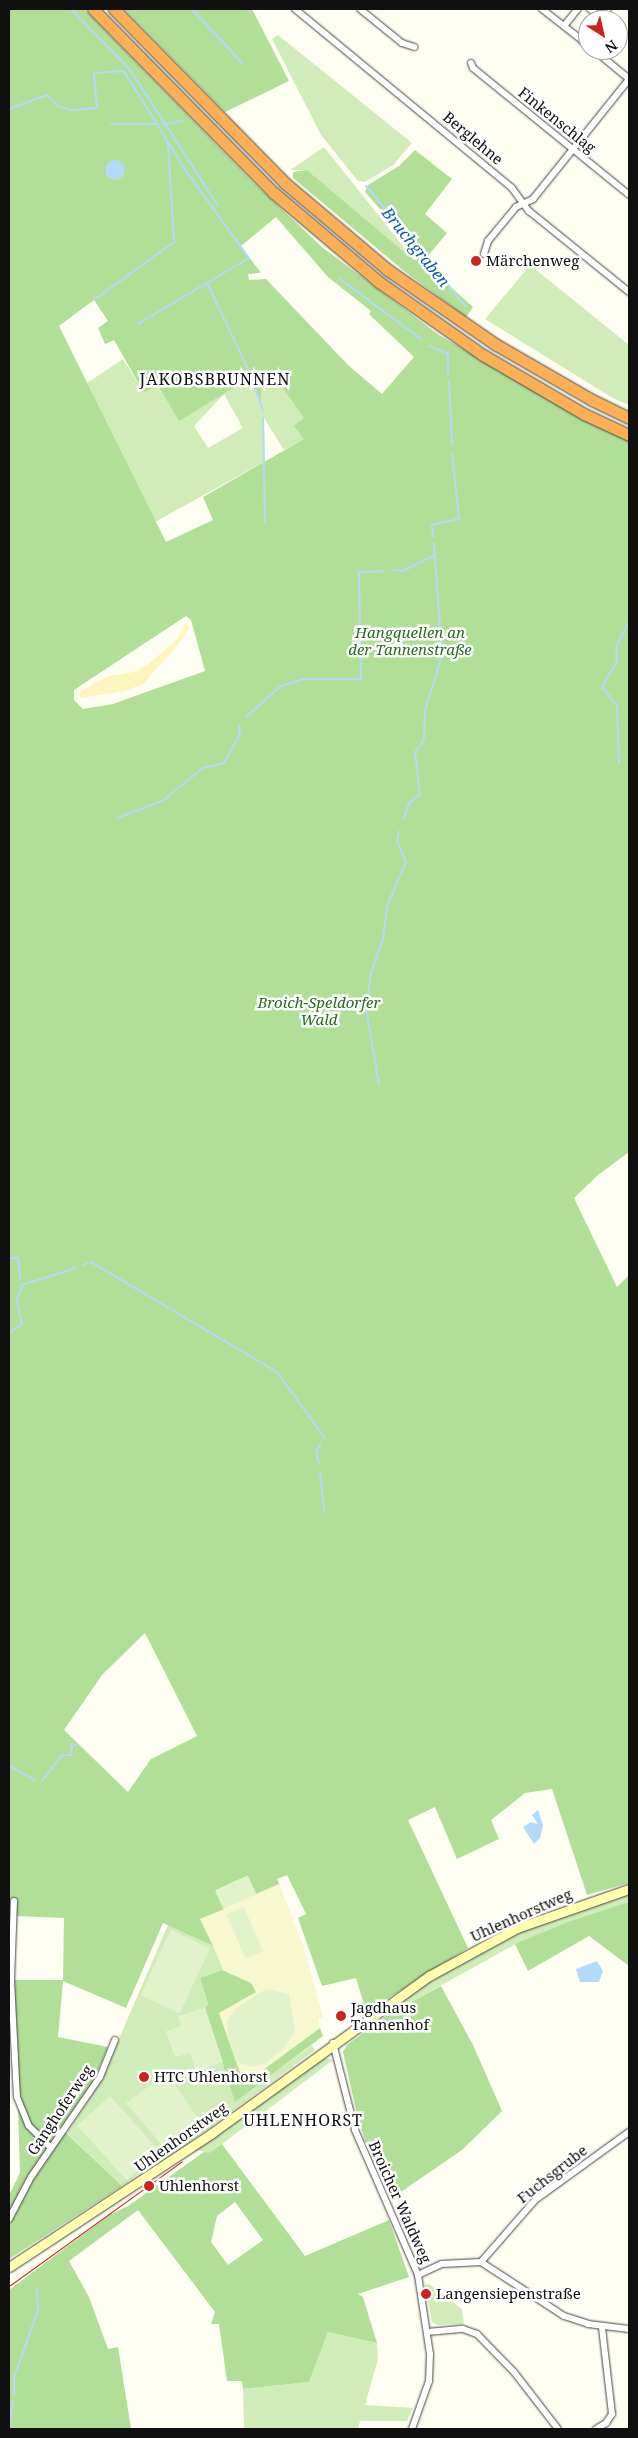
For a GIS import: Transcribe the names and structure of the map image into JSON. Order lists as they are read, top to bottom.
{
  "streets": {
    "main road": ["Uhlenhorstweg"],
    "street": [
      "Finkenschlag",
      "Berglehne",
      "Ganghoferweg",
      "Fuchsgrube",
      "Broicher Waldweg"
    ]
  },
  "crossings": [
    ["Uhlenhorstweg", "Broicher Waldweg"]
  ],
  "districts": ["JAKOBSBRUNNEN", "UHLENHORST"],
  "water": ["Bruchgraben"],
  "parks": ["Hangquellen an der Tannenstraße", "Broich-Speldorfer Wald"],
  "places": [
    "Märchenweg",
    "Jagdhaus Tannenhof",
    "HTC Uhlenhorst",
    "Uhlenhorst",
    "Langensiepenstraße"
  ],
  "north": "bottom right"
}
